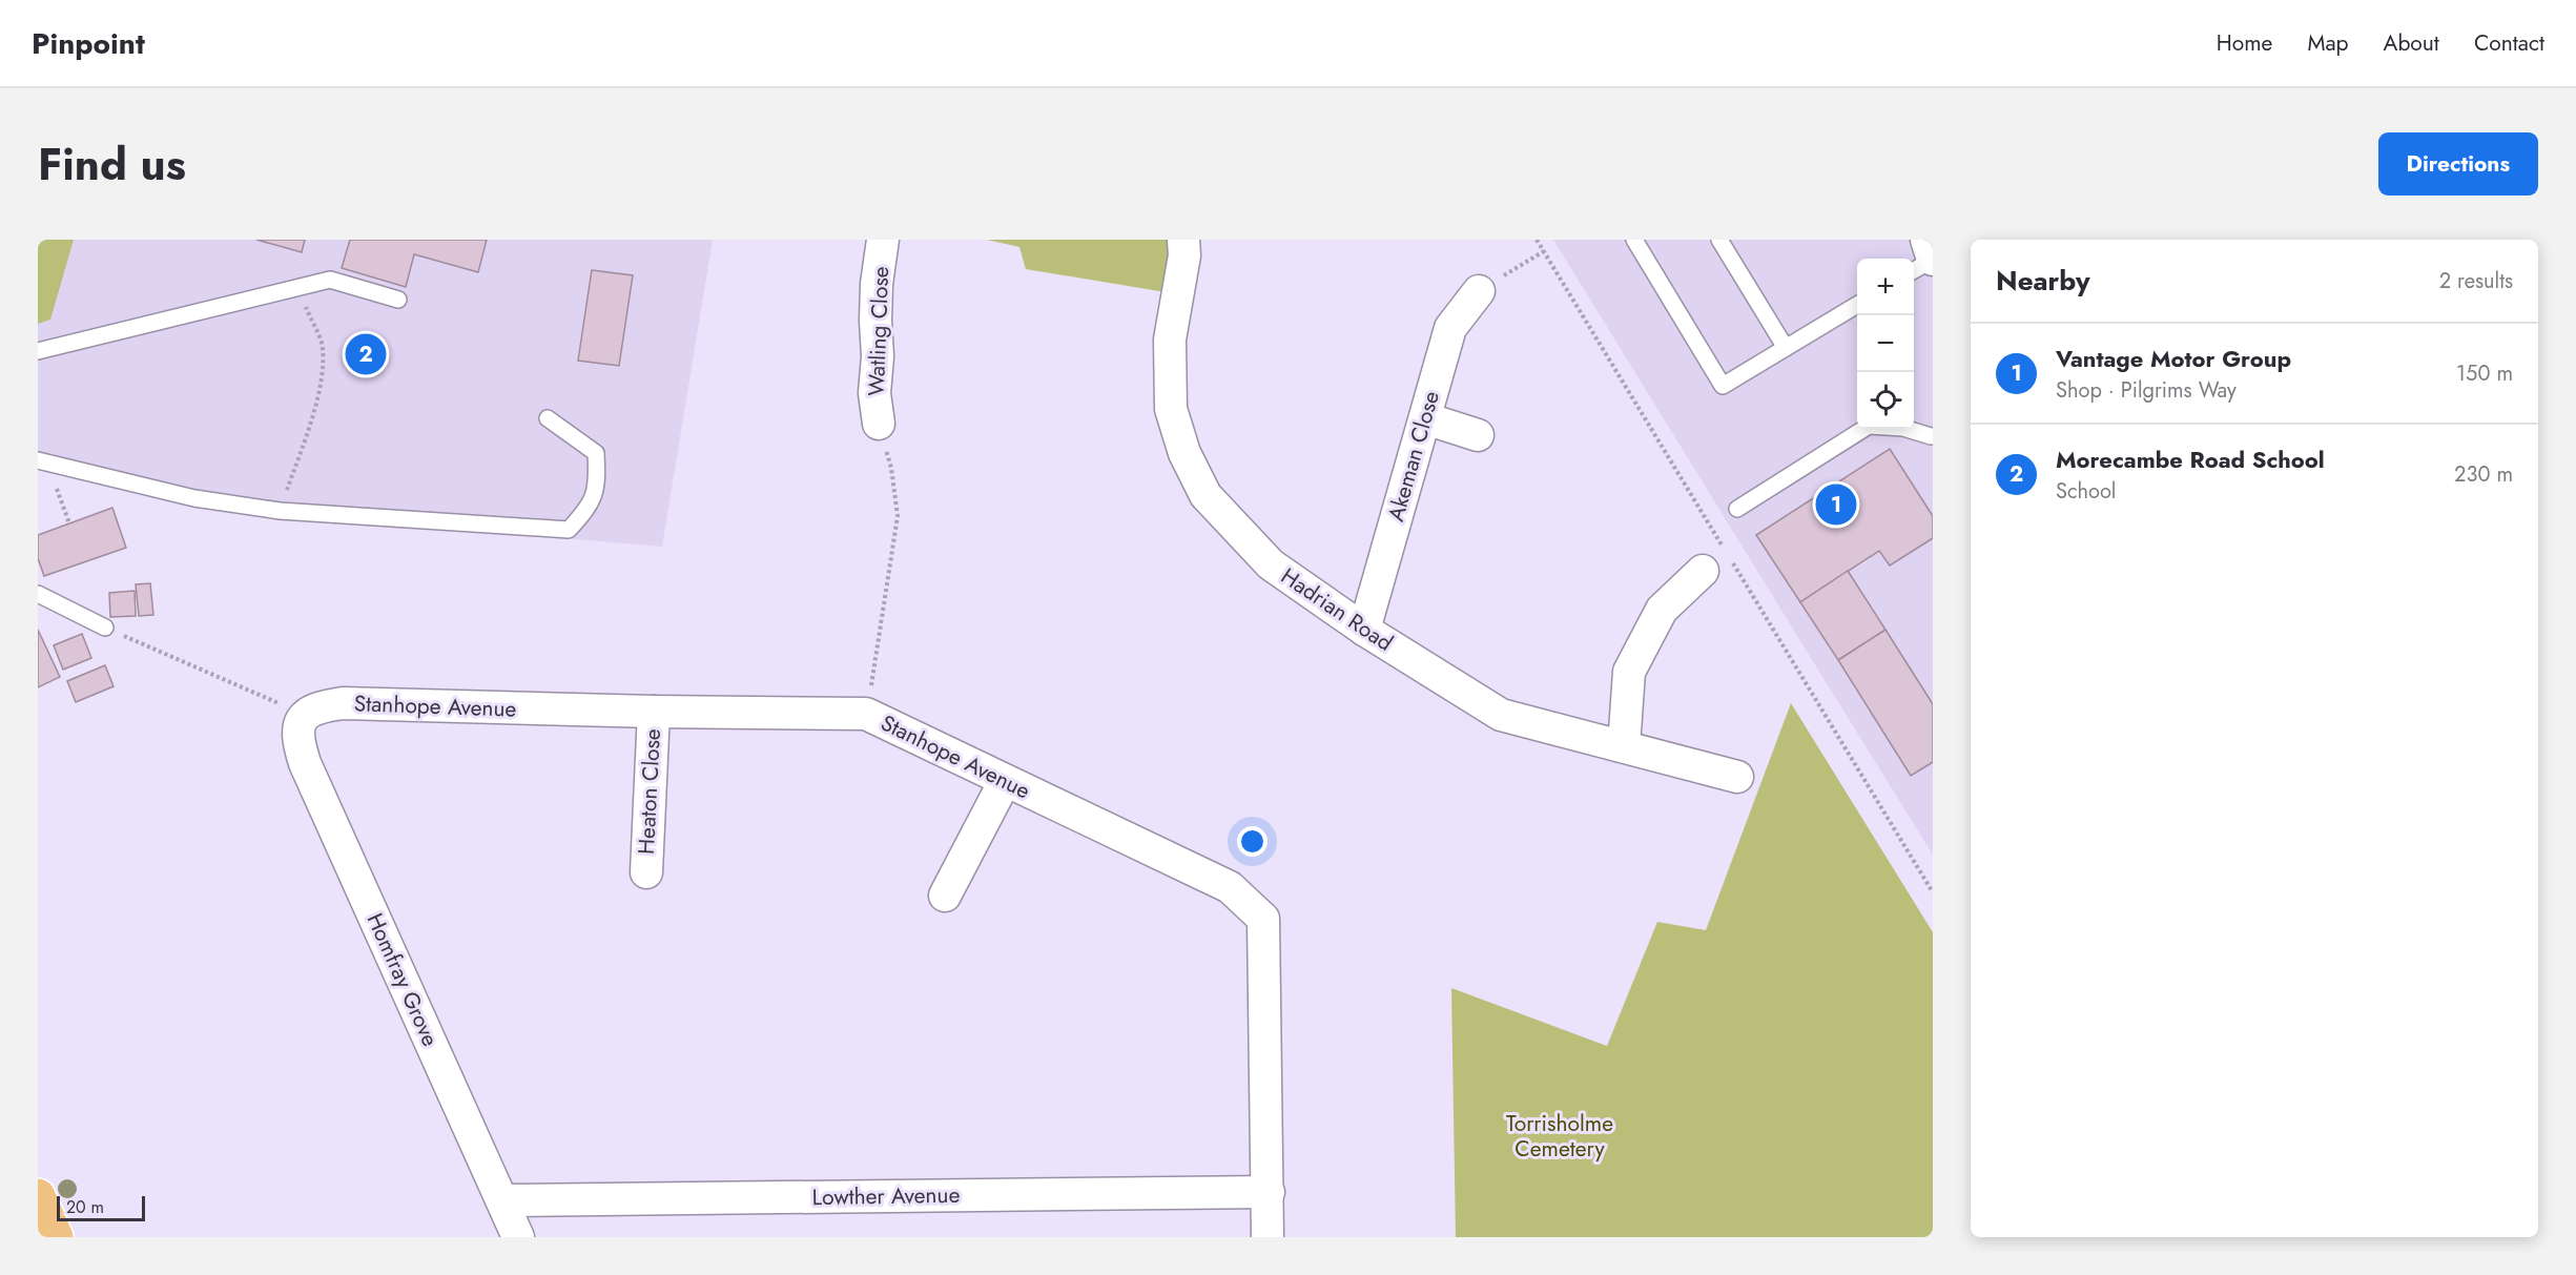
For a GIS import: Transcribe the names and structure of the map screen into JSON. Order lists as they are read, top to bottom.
{
  "streets": {
    "street": [
      "Watling Close",
      "Akeman Close",
      "Hadrian Road",
      "Stanhope Avenue",
      "Heaton Close",
      "Homfray Grove",
      "Lowther Avenue"
    ]
  },
  "crossings": [
    ["Akeman Close", "Hadrian Road"],
    ["Stanhope Avenue", "Heaton Close"],
    ["Stanhope Avenue", "Homfray Grove"],
    ["Stanhope Avenue", "Lowther Avenue"],
    ["Homfray Grove", "Lowther Avenue"]
  ],
  "parks": ["Torrisholme Cemetery"],
  "scale_bar": "20 m",
  "page": {
    "header": "Pinpoint",
    "nav": [
      "Home",
      "Map",
      "About",
      "Contact"
    ],
    "title": "Find us",
    "buttons": "Directions",
    "heading": ["Nearby", "2 results"],
    "map_buttons": ["+", "−"],
    "list": [
      {
        "mark": "1",
        "name": "Vantage Motor Group",
        "note": "Shop · Pilgrims Way",
        "value": "150 m"
      },
      {
        "mark": "2",
        "name": "Morecambe Road School",
        "note": "School",
        "value": "230 m"
      }
    ],
    "pins": ["2", "1"],
    "scale": "20 m"
  }
}
